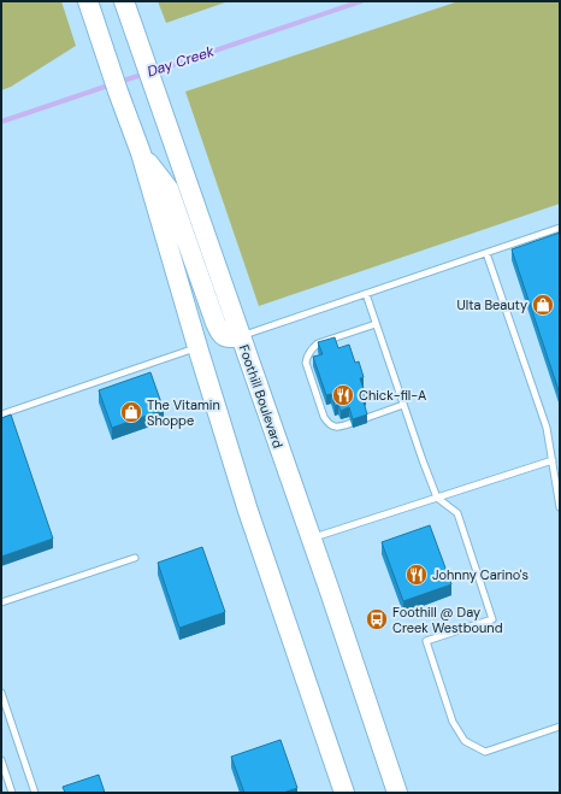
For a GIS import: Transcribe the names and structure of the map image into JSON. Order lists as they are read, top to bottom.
{
  "streets": {
    "main road": ["Foothill Boulevard"]
  },
  "water": ["Day Creek"],
  "places": {
    "shop": ["Ulta Beauty", "The Vitamin Shoppe"],
    "restaurant": ["Chick-fil-A", "Johnny Carino's"],
    "bus stop": ["Foothill @ Day Creek Westbound"]
  }
}
